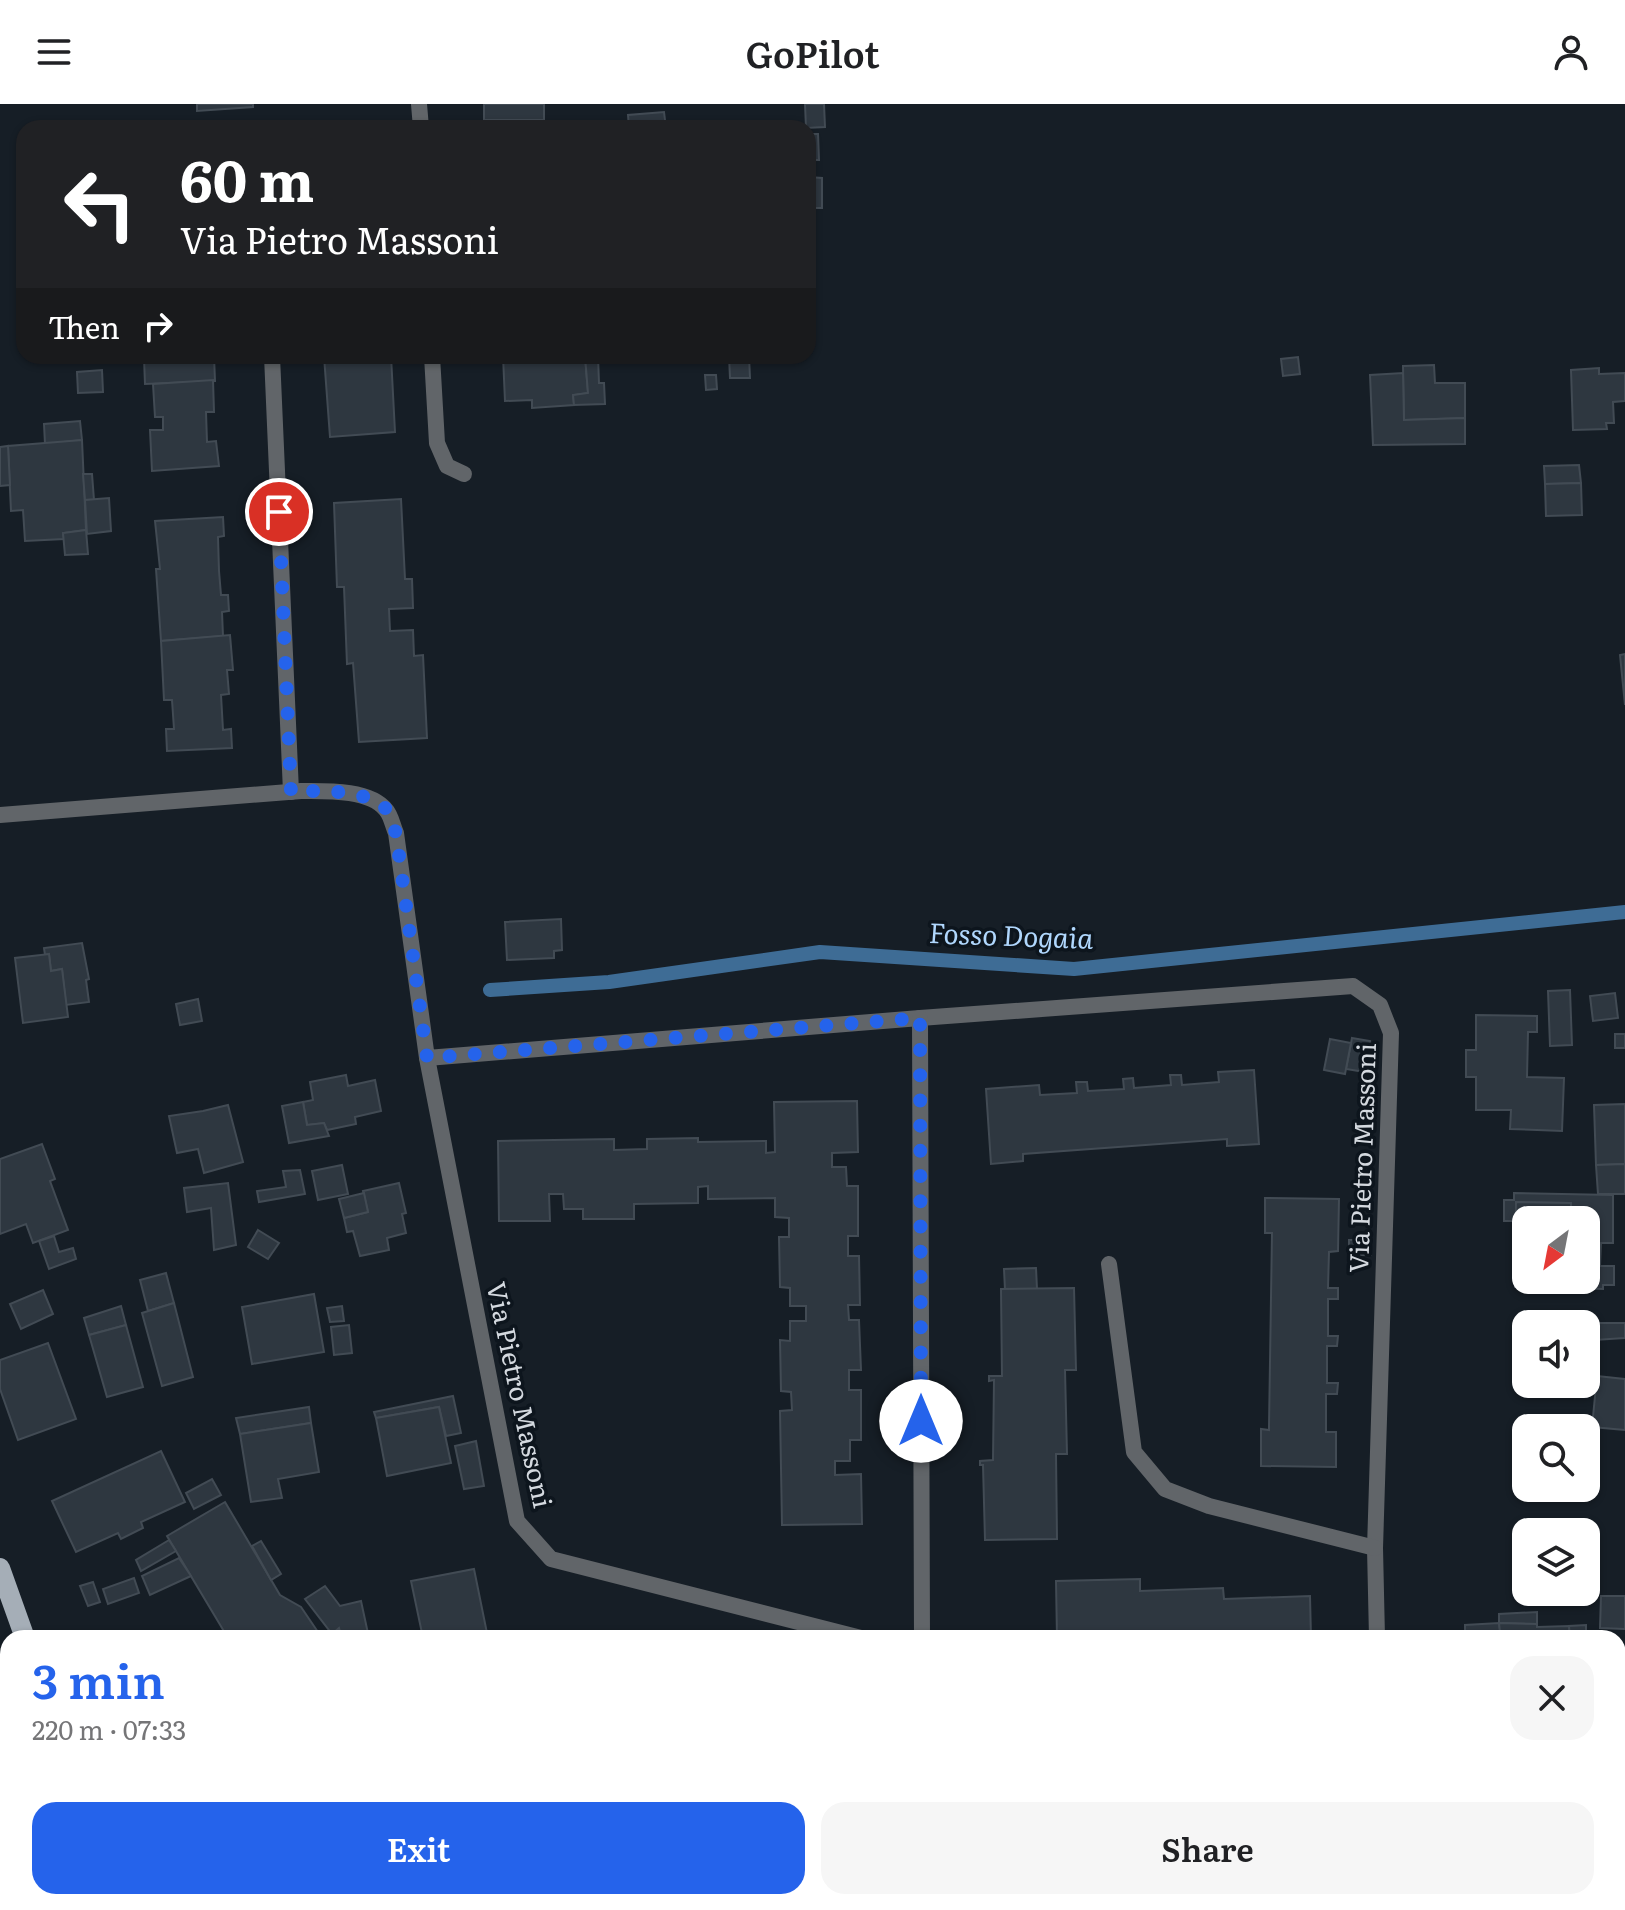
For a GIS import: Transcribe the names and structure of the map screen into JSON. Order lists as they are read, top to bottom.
{
  "streets": {
    "street": ["Via Pietro Massoni"]
  },
  "water": ["Fosso Dogaia"],
  "north": "bottom left",
  "page": {
    "header": "GoPilot",
    "turn": ["60 m", "Via Pietro Massoni"],
    "then": "Then",
    "heading": ["3 min", "220 m · 07:33"],
    "buttons": ["Exit", "Share"]
  }
}
